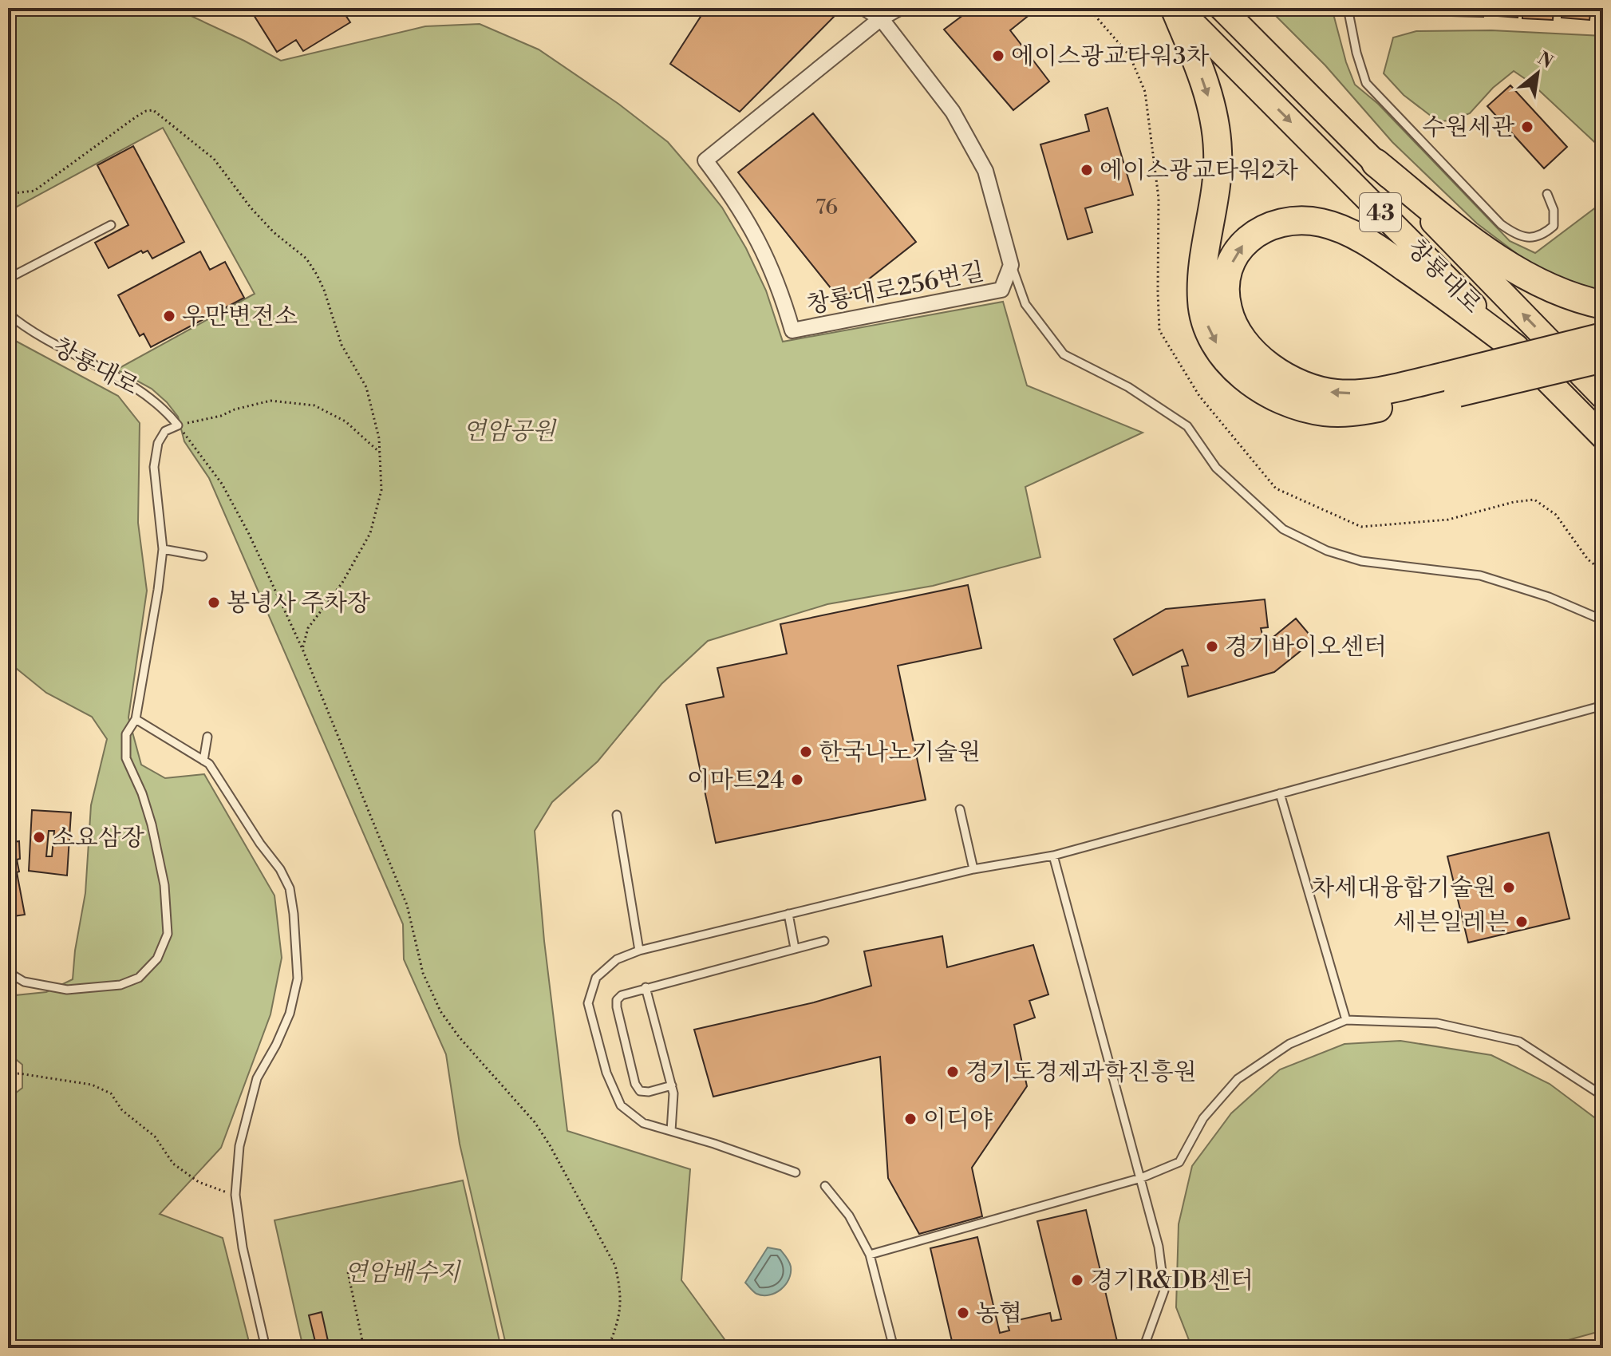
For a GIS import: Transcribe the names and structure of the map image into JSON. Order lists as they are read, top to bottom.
{
  "streets": {
    "main road": ["43", "창룡대로"],
    "street": ["창룡대로256번길"]
  },
  "parks": ["연암공원", "연암배수지"],
  "places": [
    "에이스광교타워3차",
    "수원세관",
    "에이스광교타워2차",
    "우만변전소",
    "봉녕사 주차장",
    "경기바이오센터",
    "한국나노기술원",
    "이마트24",
    "소요삼장",
    "차세대융합기술원",
    "세븐일레븐",
    "경기도경제과학진흥원",
    "이디야",
    "경기R&DB센터",
    "농협"
  ],
  "house_numbers": ["76"],
  "north": "top right"
}
